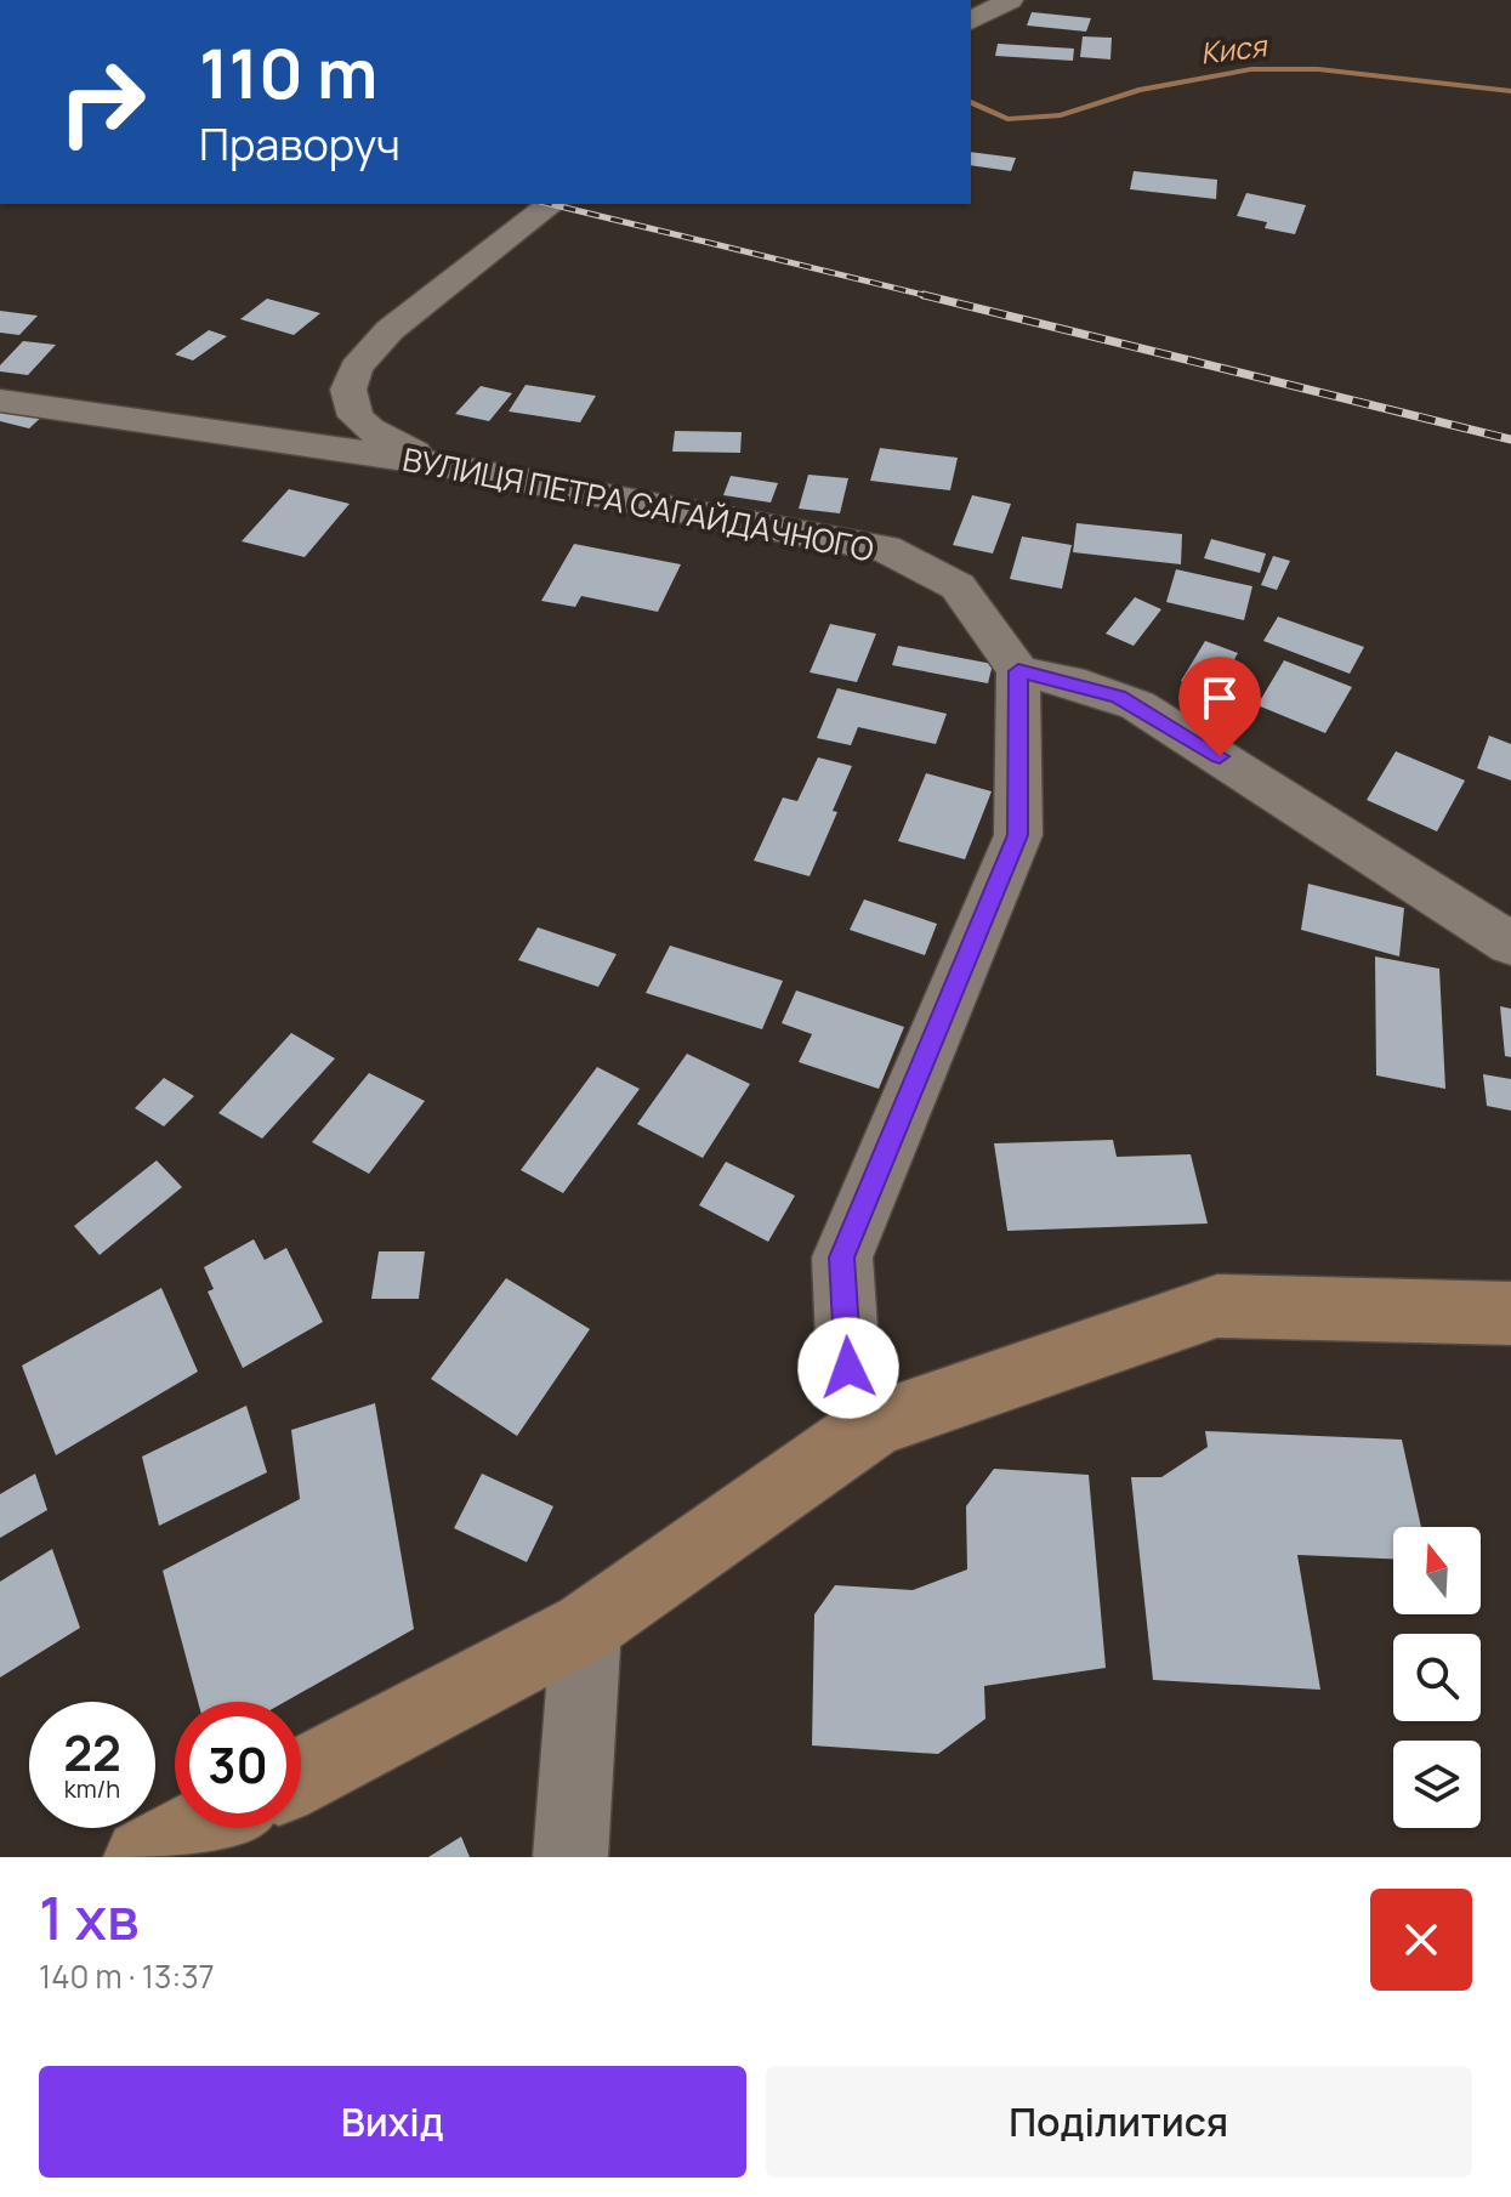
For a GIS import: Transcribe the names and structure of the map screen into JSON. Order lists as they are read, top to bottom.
{
  "streets": {
    "street": ["ВУЛИЦЯ ПЕТРА САГАЙДАЧНОГО"]
  },
  "water": ["Кися"],
  "north": "top",
  "page": {
    "turn": ["110 m", "Праворуч"],
    "speed": "22 km/h",
    "limit": "30",
    "heading": ["1 хв", "140 m · 13:37"],
    "buttons": ["Вихід", "Поділитися"]
  }
}
